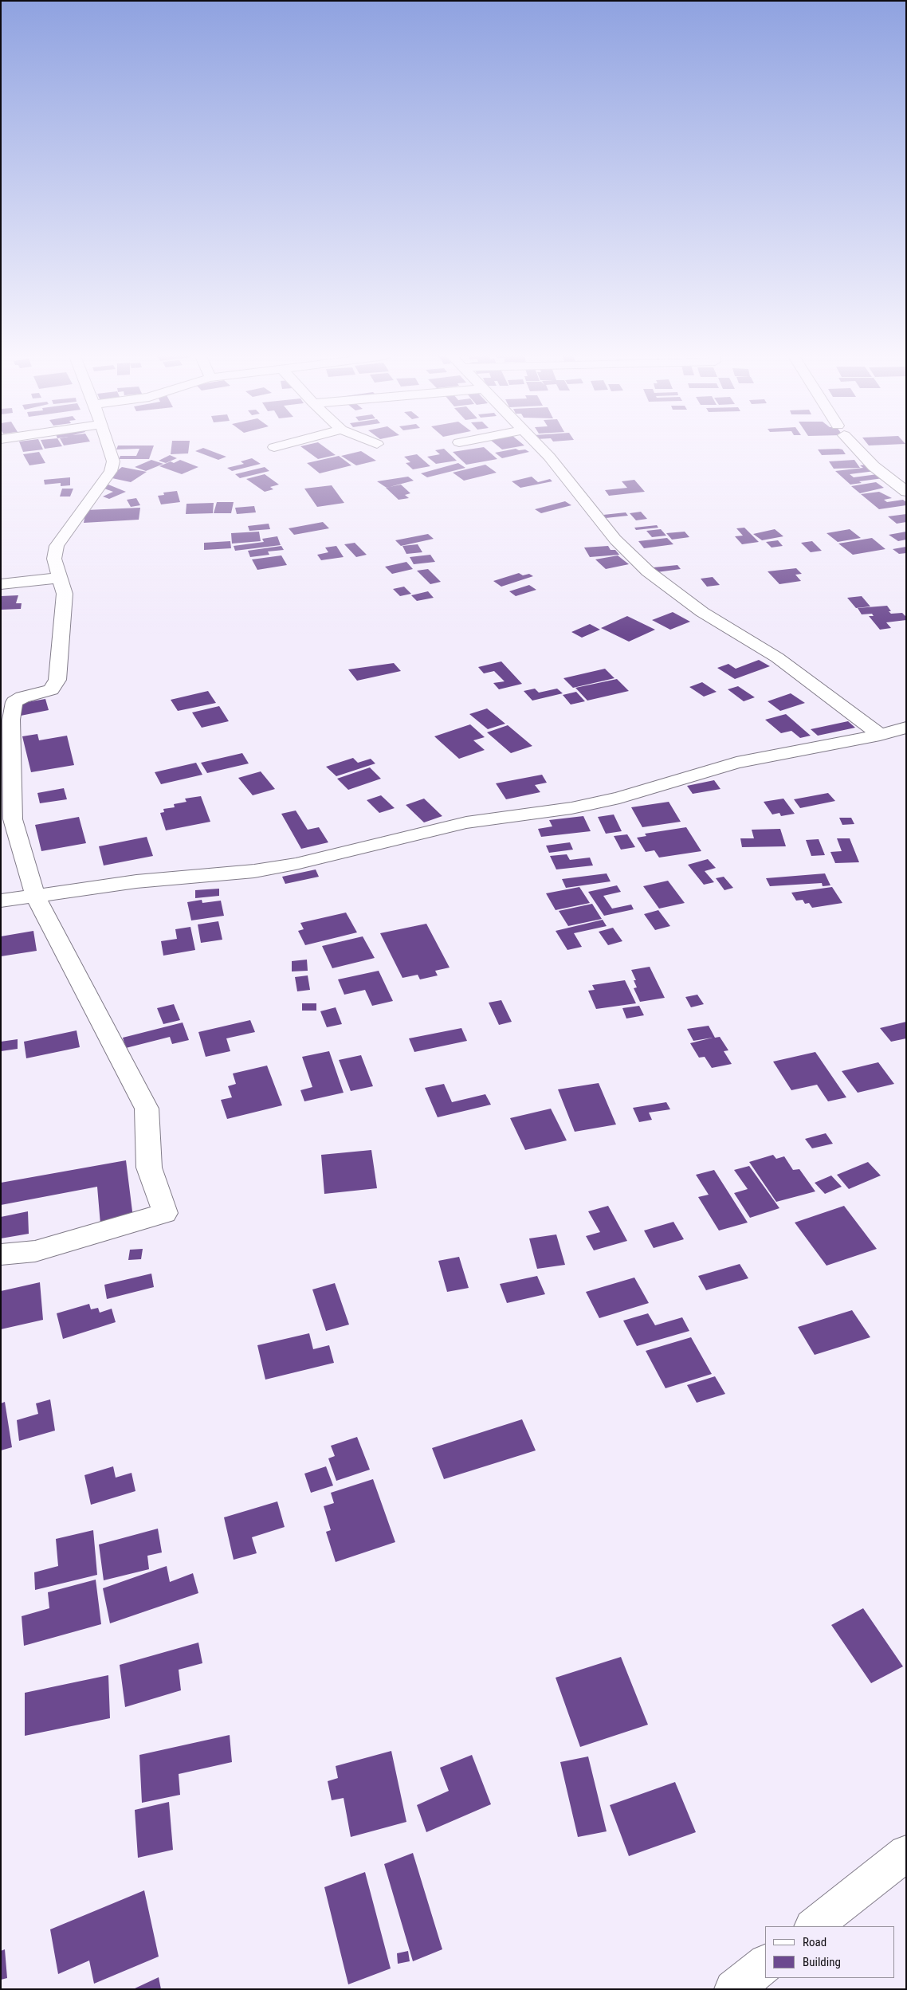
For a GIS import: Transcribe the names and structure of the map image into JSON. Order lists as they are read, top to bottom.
{
  "legend": ["Road", "Building"]
}
